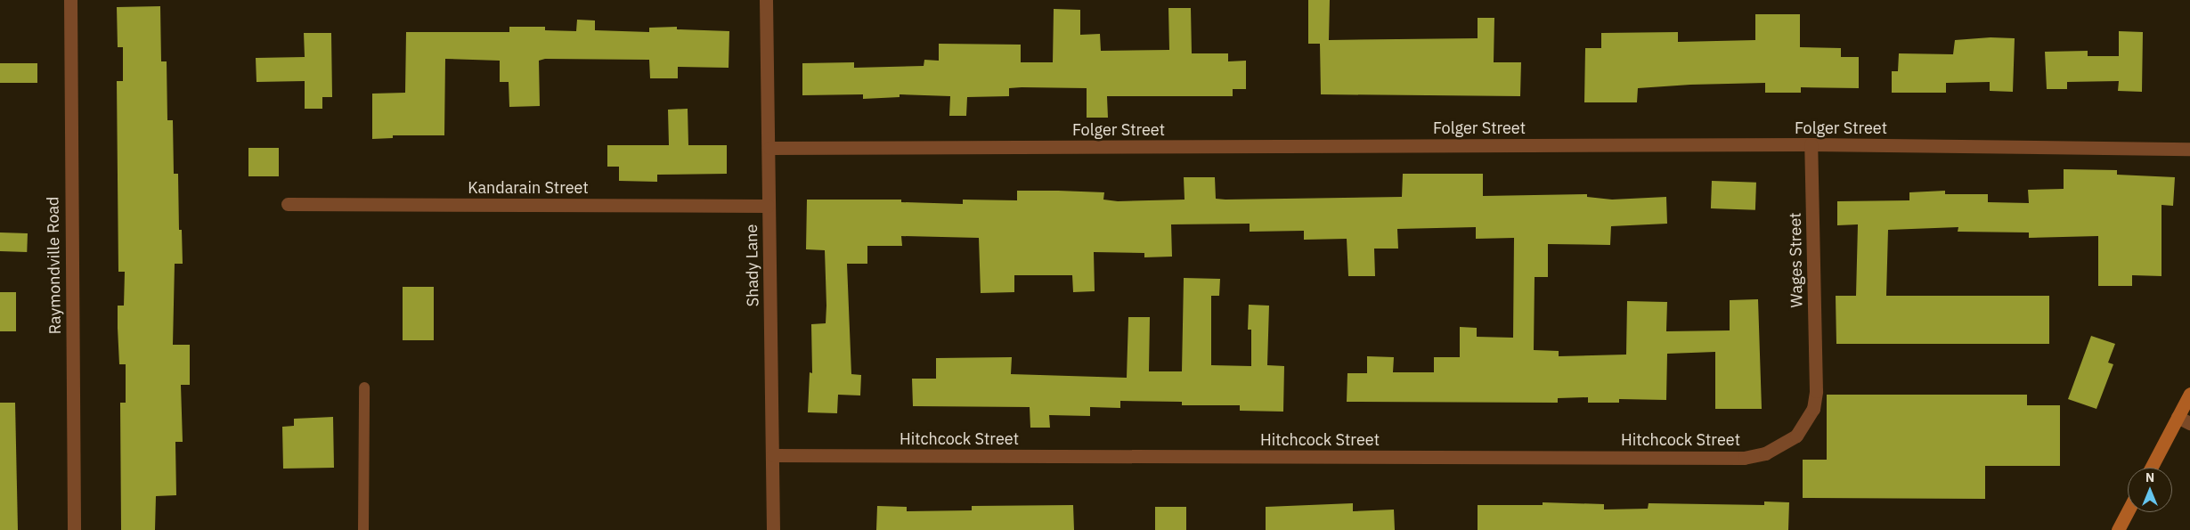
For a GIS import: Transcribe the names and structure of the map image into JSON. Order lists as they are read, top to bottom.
{
  "streets": {
    "street": [
      "Folger Street",
      "Kandarain Street",
      "Wages Street",
      "Raymondville Road",
      "Shady Lane",
      "Hitchcock Street"
    ]
  },
  "crossings": [
    ["Folger Street", "Wages Street"],
    ["Folger Street", "Shady Lane"],
    ["Kandarain Street", "Shady Lane"],
    ["Wages Street", "Hitchcock Street"],
    ["Shady Lane", "Hitchcock Street"]
  ],
  "north": "top"
}
